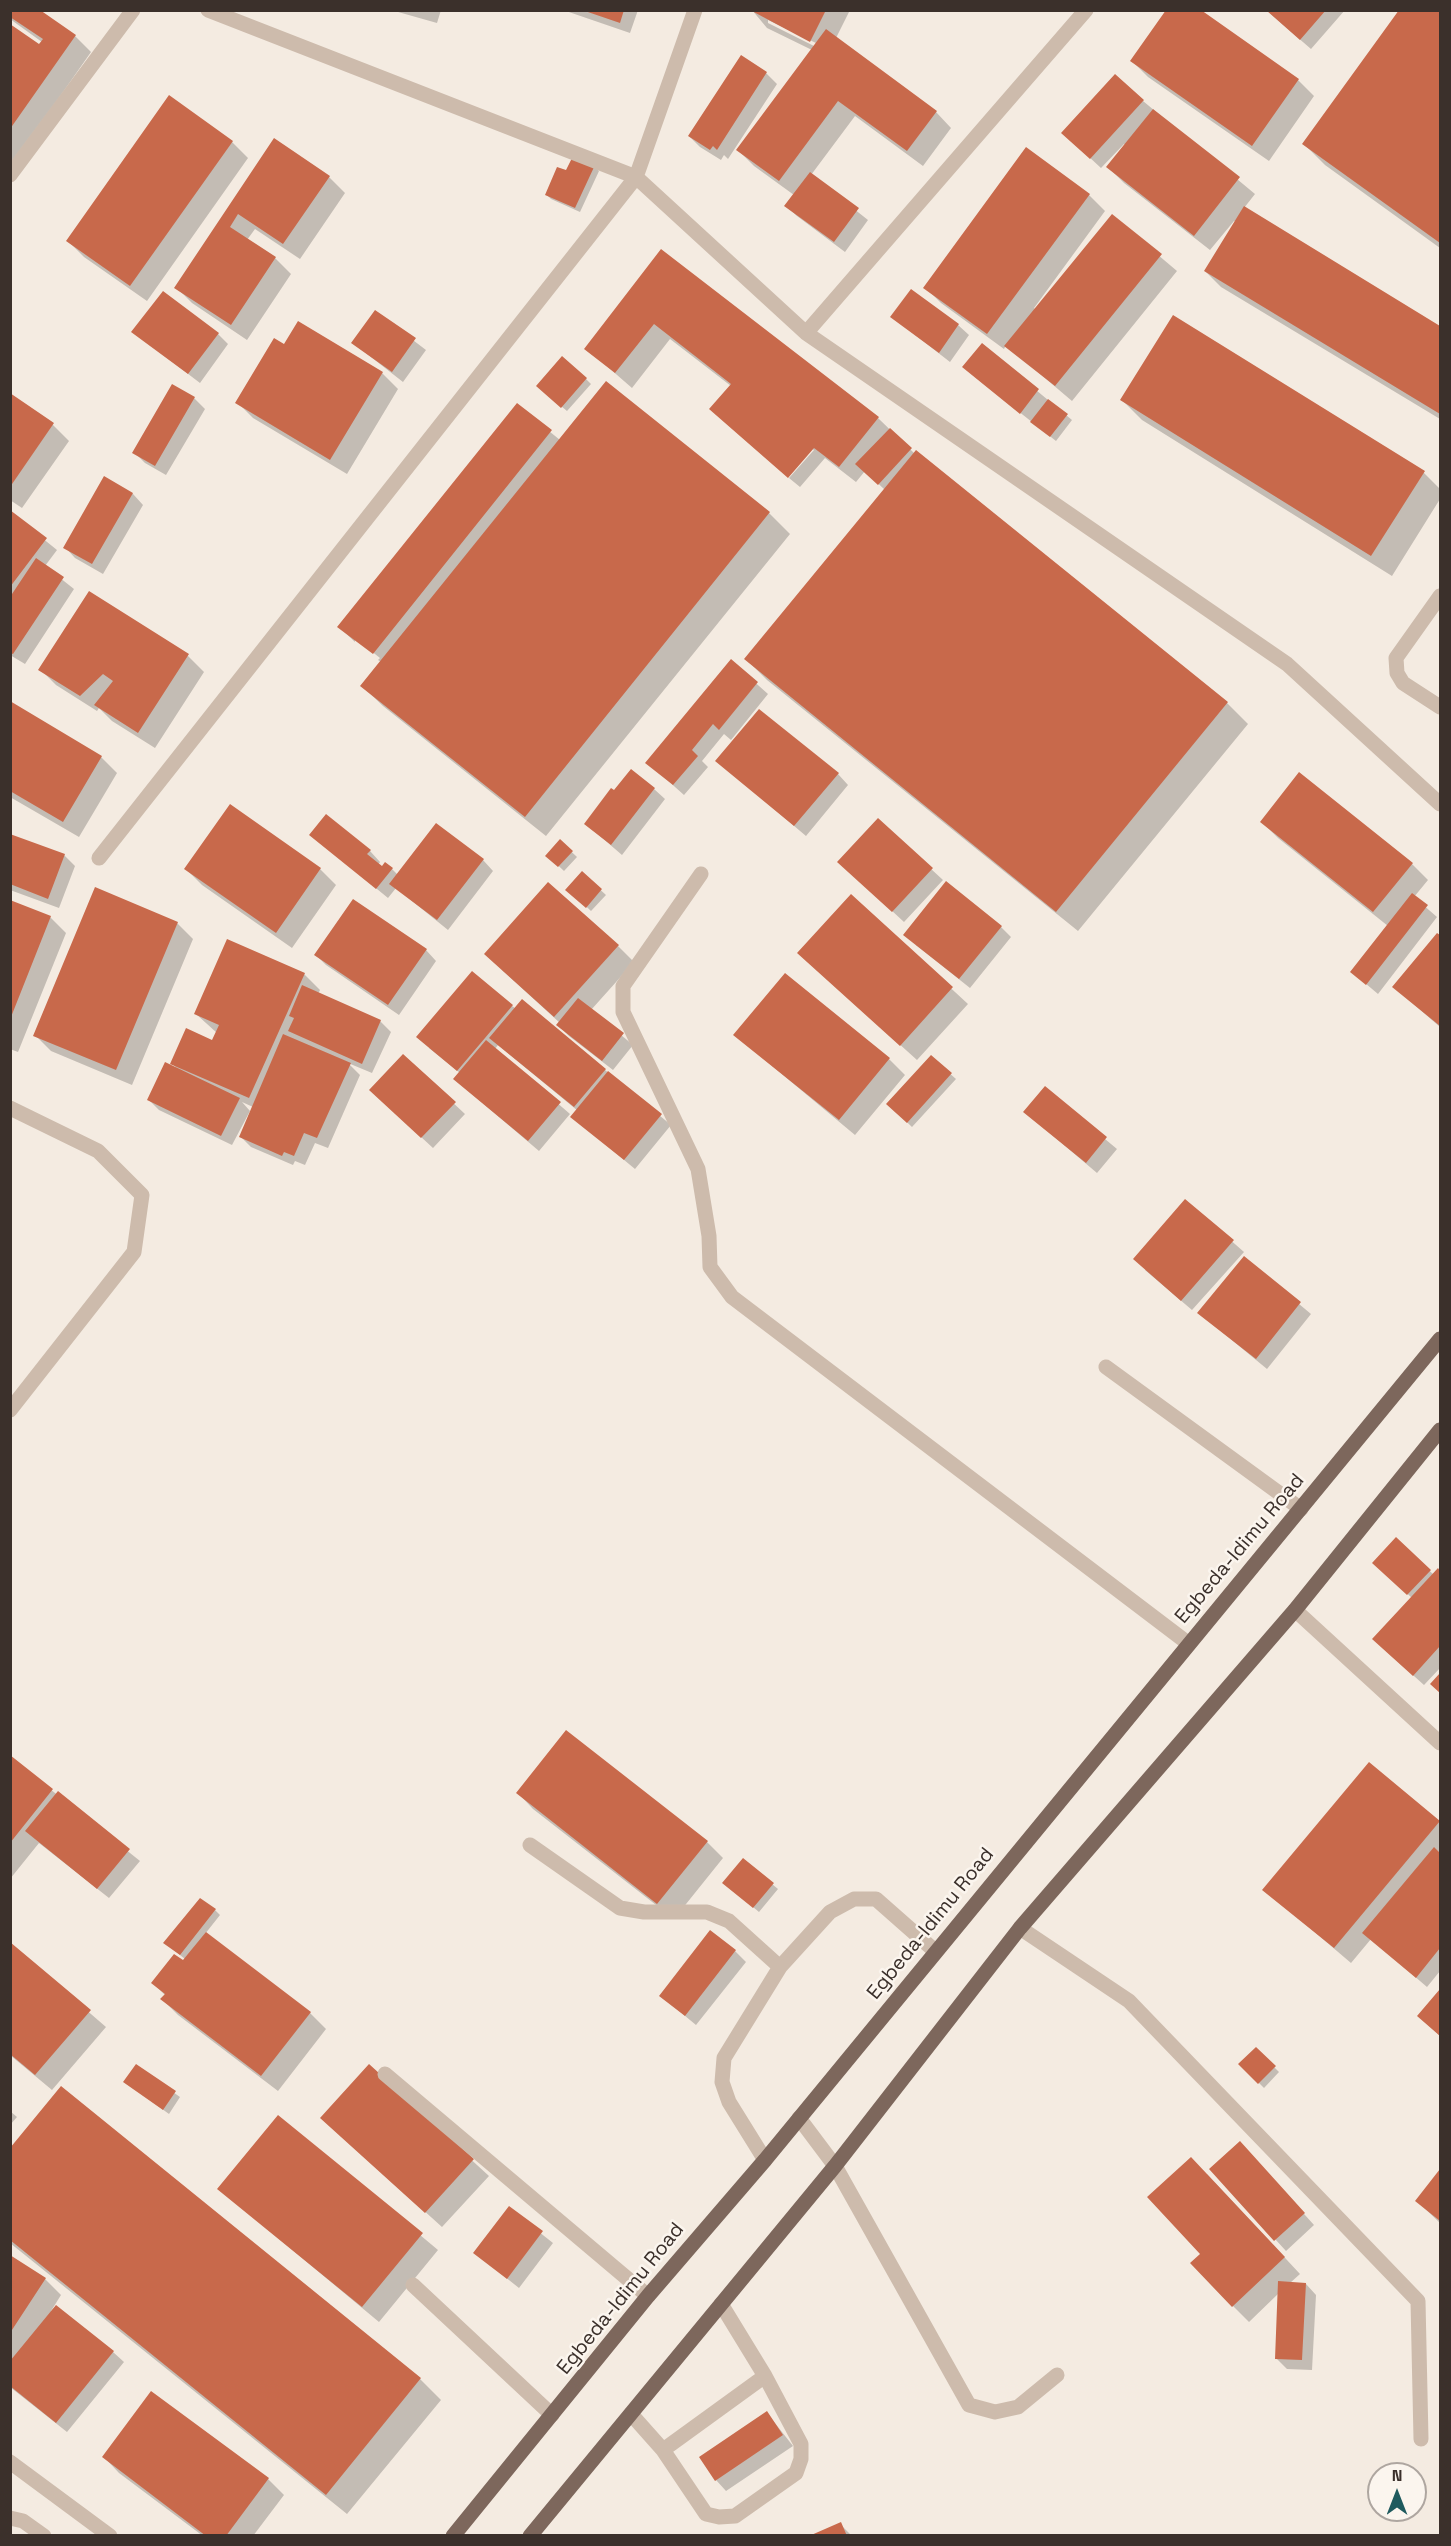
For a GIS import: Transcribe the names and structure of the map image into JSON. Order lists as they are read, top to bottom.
{
  "streets": {
    "main road": ["Egbeda-Idimu Road"]
  },
  "north": "top"
}
